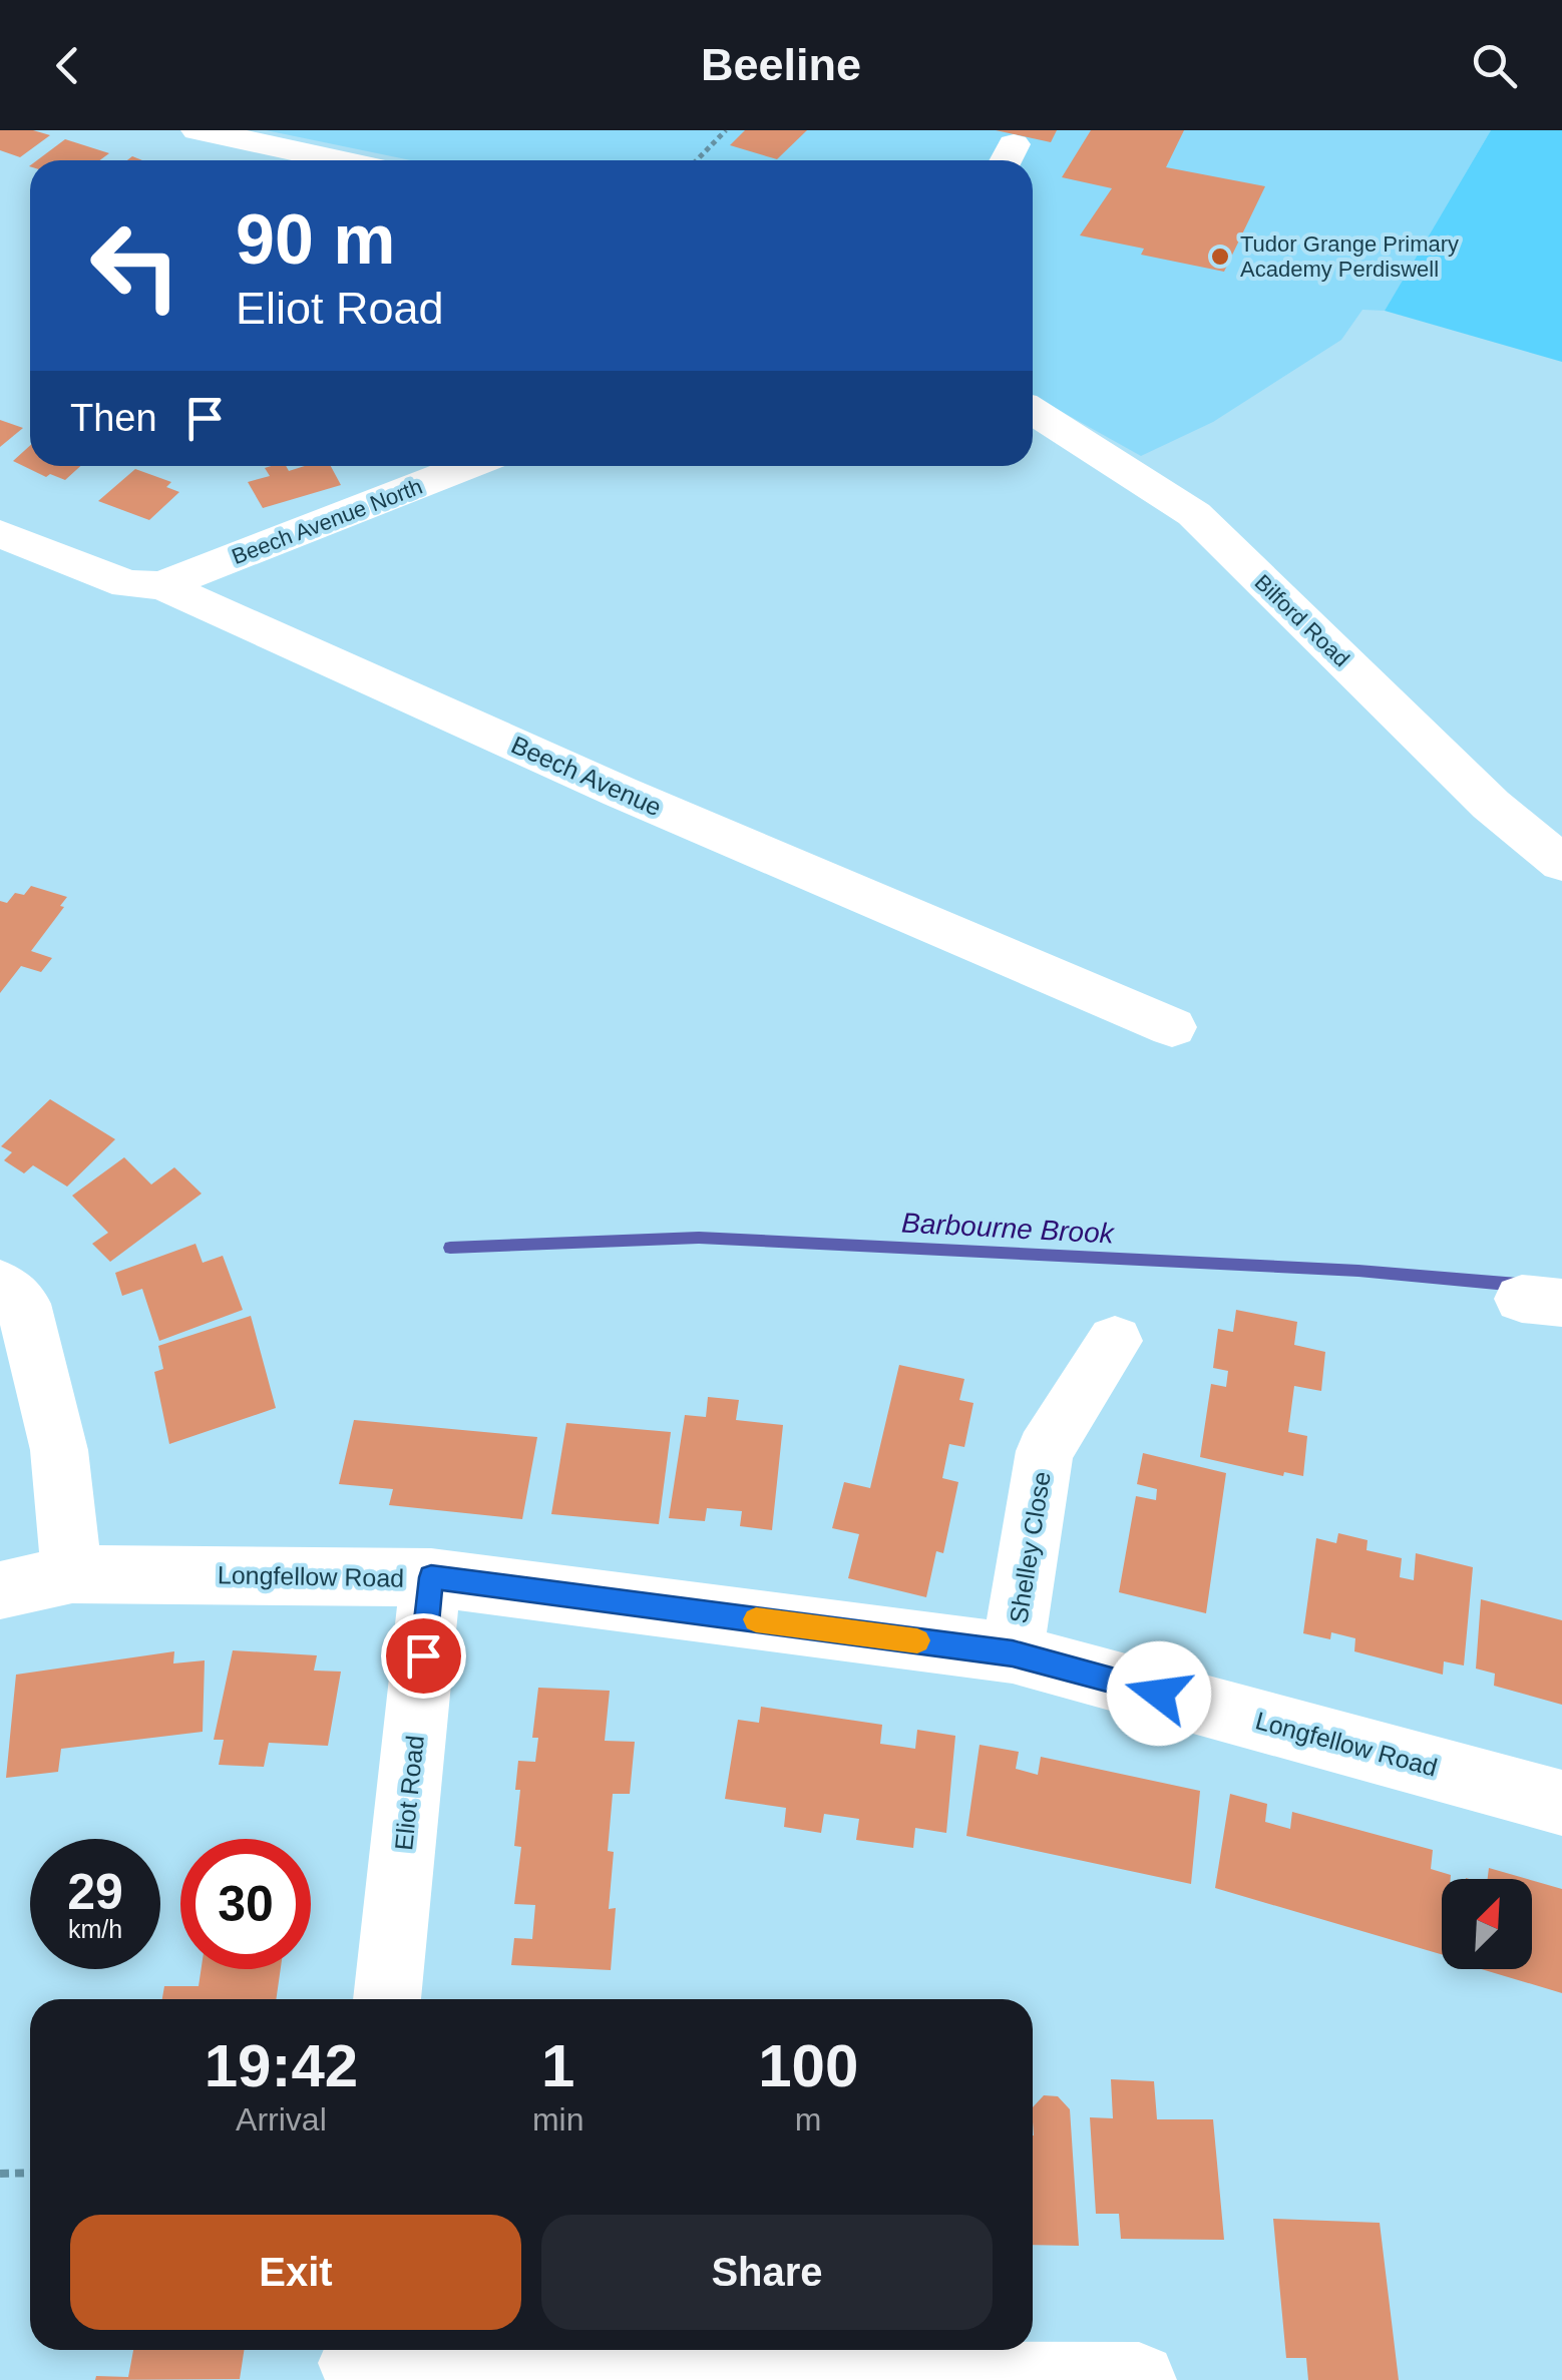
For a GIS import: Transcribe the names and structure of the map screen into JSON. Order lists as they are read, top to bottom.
{
  "streets": {
    "street": [
      "Beech Avenue North",
      "Bilford Road",
      "Beech Avenue",
      "Shelley Close",
      "Longfellow Road",
      "Eliot Road"
    ]
  },
  "crossings": [
    ["Beech Avenue North", "Beech Avenue"],
    ["Shelley Close", "Longfellow Road"],
    ["Longfellow Road", "Eliot Road"]
  ],
  "water": ["Barbourne Brook"],
  "places": ["Tudor Grange Primary Academy Perdiswell"],
  "north": "top right",
  "page": {
    "header": "Beeline",
    "turn": ["90 m", "Eliot Road"],
    "then": "Then",
    "speed": "29 km/h",
    "limit": "30",
    "eta": [
      "19:42",
      "Arrival",
      "1",
      "min",
      "100",
      "m"
    ],
    "buttons": ["Exit", "Share"]
  }
}
